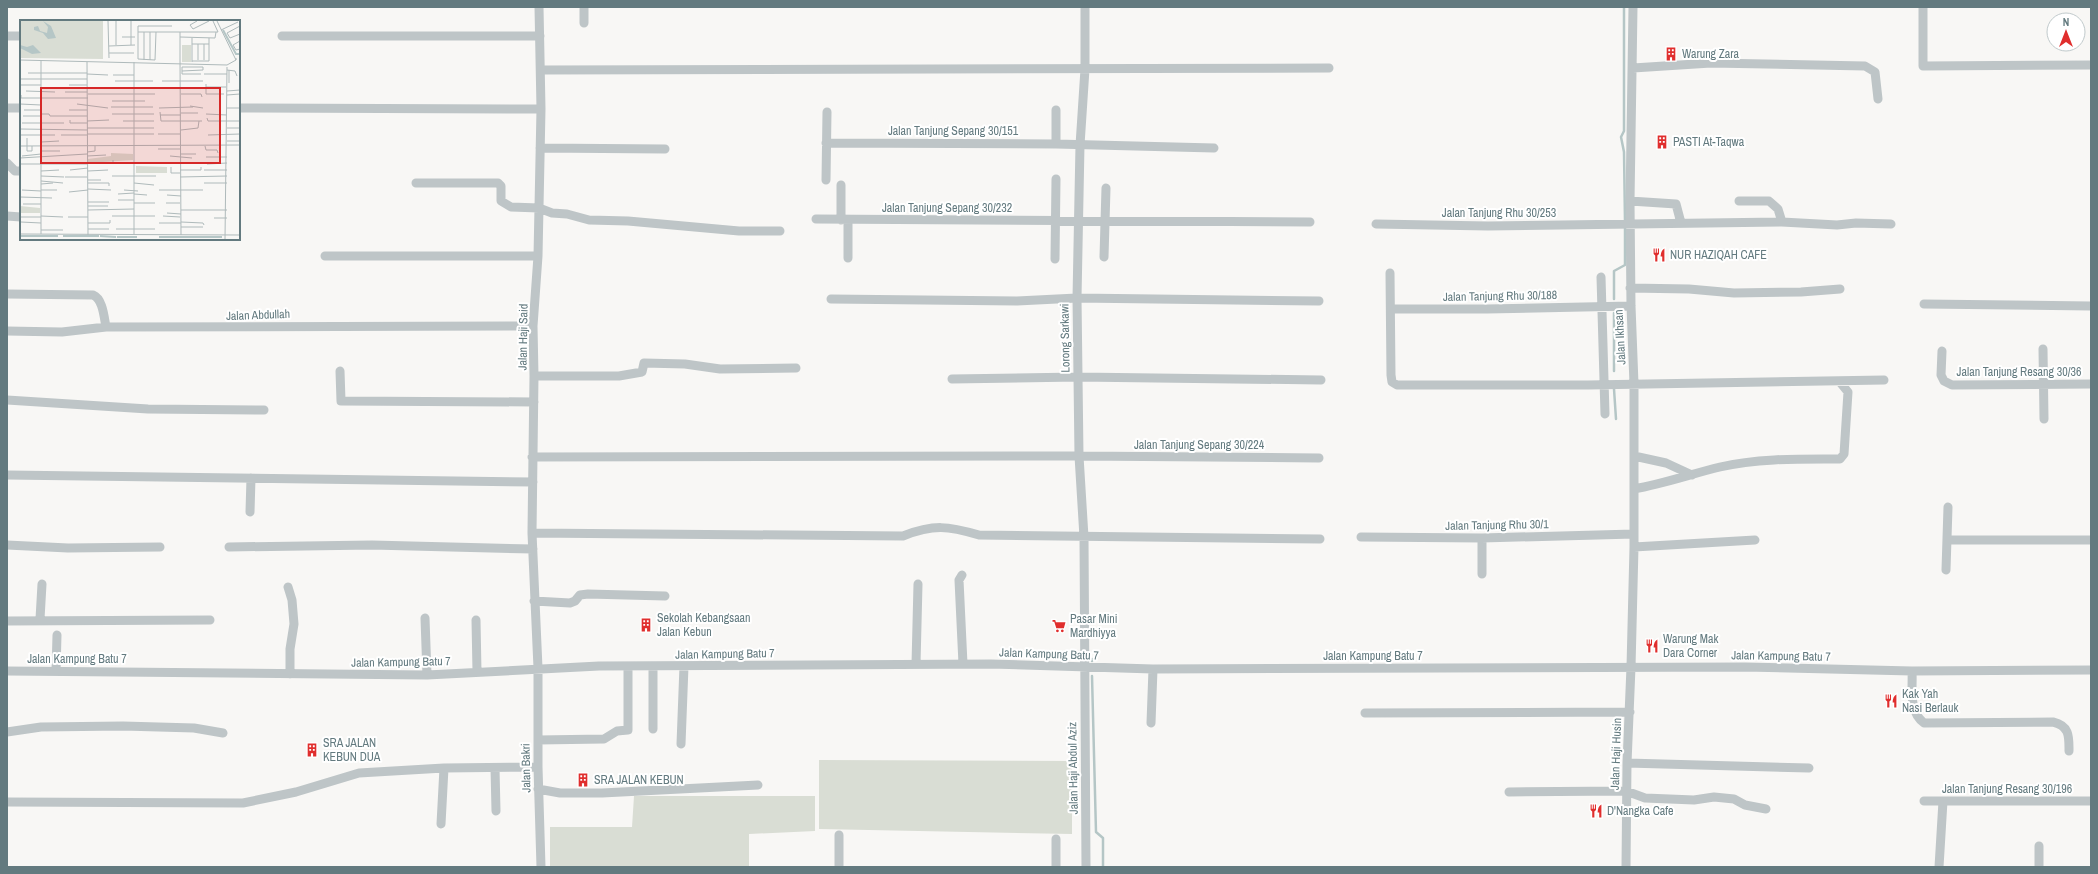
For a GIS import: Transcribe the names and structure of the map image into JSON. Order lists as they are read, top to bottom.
{
  "streets": {
    "street": [
      "Jalan Tanjung Sepang 30/151",
      "Jalan Tanjung Sepang 30/232",
      "Jalan Tanjung Rhu 30/253",
      "Jalan Tanjung Rhu 30/188",
      "Jalan Abdullah",
      "Jalan Haji Said",
      "Jalan Ikhsan",
      "Lorong Sarkawi",
      "Jalan Tanjung Resang 30/36",
      "Jalan Tanjung Sepang 30/224",
      "Jalan Tanjung Rhu 30/1",
      "Jalan Kampung Batu 7",
      "Jalan Haji Husin",
      "Jalan Bakri",
      "Jalan Haji Abdul Aziz",
      "Jalan Tanjung Resang 30/196"
    ]
  },
  "crossings": [
    ["Jalan Tanjung Sepang 30/151", "Lorong Sarkawi"],
    ["Jalan Tanjung Sepang 30/232", "Lorong Sarkawi"],
    ["Jalan Tanjung Rhu 30/253", "Jalan Ikhsan"],
    ["Jalan Tanjung Rhu 30/188", "Jalan Ikhsan"],
    ["Jalan Abdullah", "Jalan Haji Said"],
    ["Jalan Haji Said", "Jalan Tanjung Sepang 30/224"],
    ["Jalan Haji Said", "Jalan Kampung Batu 7"],
    ["Jalan Haji Said", "Jalan Bakri"],
    ["Jalan Ikhsan", "Jalan Tanjung Rhu 30/1"],
    ["Jalan Ikhsan", "Jalan Kampung Batu 7"],
    ["Jalan Ikhsan", "Jalan Haji Husin"],
    ["Lorong Sarkawi", "Jalan Tanjung Sepang 30/224"],
    ["Lorong Sarkawi", "Jalan Kampung Batu 7"],
    ["Lorong Sarkawi", "Jalan Haji Abdul Aziz"],
    ["Jalan Kampung Batu 7", "Jalan Haji Husin"],
    ["Jalan Kampung Batu 7", "Jalan Bakri"],
    ["Jalan Kampung Batu 7", "Jalan Haji Abdul Aziz"]
  ],
  "places": {
    "building": [
      "Warung Zara",
      "PASTI At-Taqwa",
      "Sekolah Kebangsaan Jalan Kebun",
      "SRA JALAN KEBUN DUA",
      "SRA JALAN KEBUN"
    ],
    "restaurant": [
      "NUR HAZIQAH CAFE",
      "Warung Mak Dara Corner",
      "Kak Yah Nasi Berlauk",
      "D'Nangka Cafe"
    ],
    "supermarket": ["Pasar Mini Mardhiyya"]
  },
  "north": "top"
}
